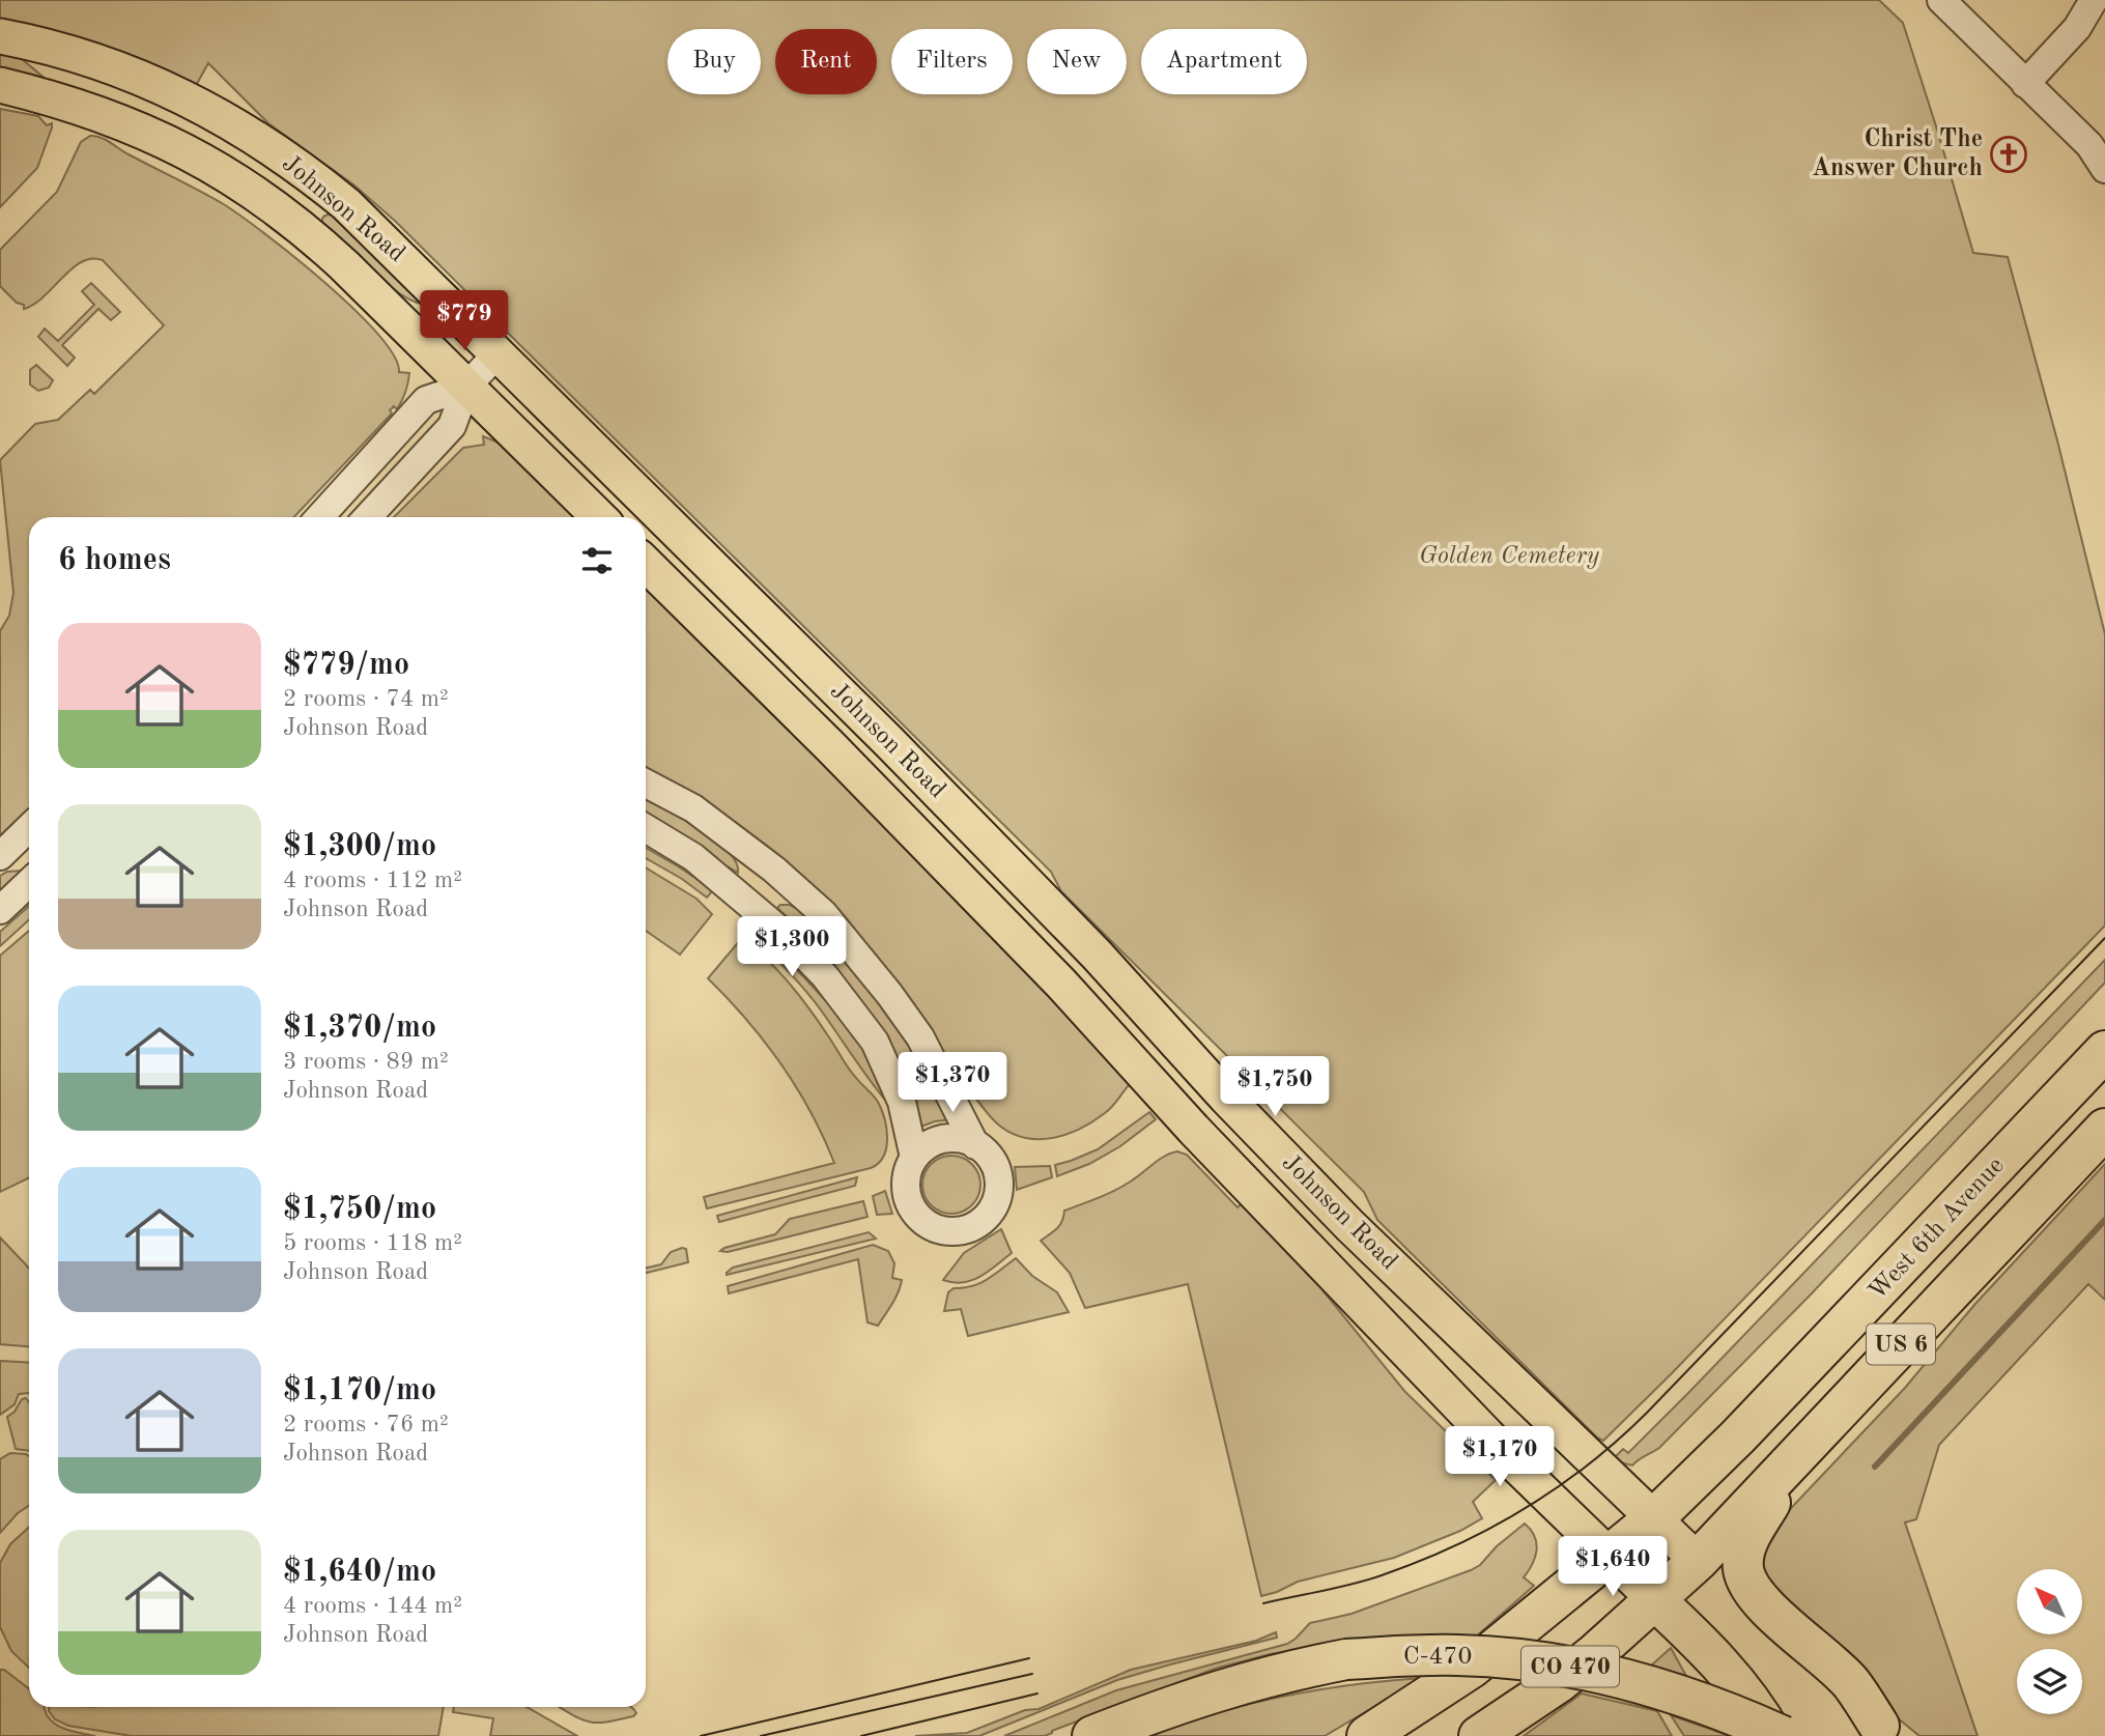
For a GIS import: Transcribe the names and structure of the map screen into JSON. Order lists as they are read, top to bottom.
{
  "streets": {
    "highway": [
      "West 6th Avenue",
      "US 6",
      "C-470",
      "CO 470"
    ],
    "main road": ["Johnson Road"]
  },
  "crossings": [
    ["Johnson Road", "West 6th Avenue"],
    ["Johnson Road", "US 6"],
    ["West 6th Avenue", "US 6"]
  ],
  "parks": ["Golden Cemetery"],
  "places": {
    "church": ["Christ The Answer Church"]
  },
  "north": "top left",
  "page": {
    "chip": [
      "Buy",
      "Rent",
      "Filters",
      "New",
      "Apartment"
    ],
    "price": [
      "$779",
      "$1,300",
      "$1,370",
      "$1,750",
      "$1,170",
      "$1,640"
    ],
    "heading": "6 homes",
    "list": [
      {
        "name": "$779/mo",
        "note": "2 rooms · 74 m² · Johnson Road"
      },
      {
        "name": "$1,300/mo",
        "note": "4 rooms · 112 m² · Johnson Road"
      },
      {
        "name": "$1,370/mo",
        "note": "3 rooms · 89 m² · Johnson Road"
      },
      {
        "name": "$1,750/mo",
        "note": "5 rooms · 118 m² · Johnson Road"
      },
      {
        "name": "$1,170/mo",
        "note": "2 rooms · 76 m² · Johnson Road"
      },
      {
        "name": "$1,640/mo",
        "note": "4 rooms · 144 m² · Johnson Road"
      }
    ]
  }
}
